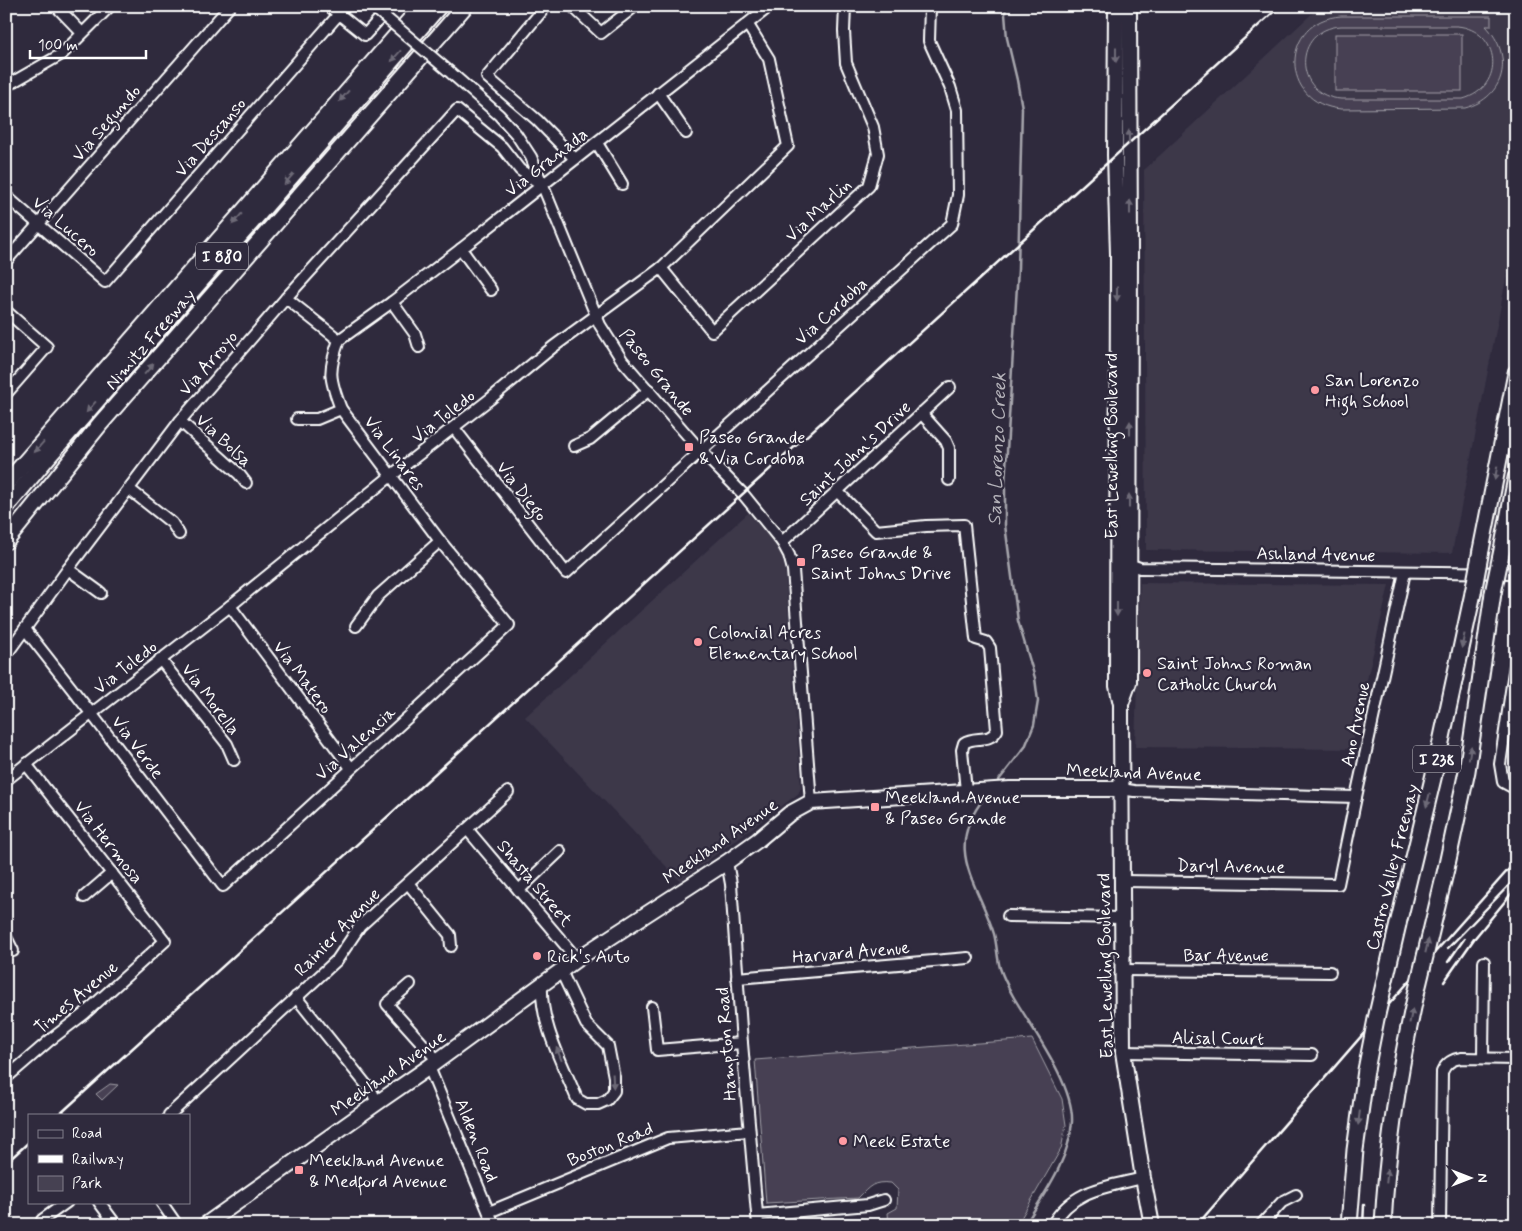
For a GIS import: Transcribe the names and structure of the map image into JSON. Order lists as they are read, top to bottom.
{
  "streets": {
    "highway": [
      "I 880",
      "Nimitz Freeway",
      "I 238",
      "Castro Valley Freeway"
    ],
    "main road": ["East Lewelling Boulevard", "Meekland Avenue"],
    "street": [
      "Via Segundo",
      "Via Descanso",
      "Via Granada",
      "Via Marlin",
      "Via Lucero",
      "Via Cordoba",
      "Via Arroyo",
      "Paseo Grande",
      "Via Toledo",
      "Via Bolsa",
      "Via Linares",
      "Saint John's Drive",
      "Via Diego",
      "Ashland Avenue",
      "Via Matero",
      "Via Morella",
      "Ano Avenue",
      "Via Valencia",
      "Via Verde",
      "Via Hermosa",
      "Daryl Avenue",
      "Shasta Street",
      "Rainier Avenue",
      "Harvard Avenue",
      "Bar Avenue",
      "Times Avenue",
      "Alisal Court",
      "Hampton Road",
      "Alden Road",
      "Boston Road"
    ]
  },
  "crossings": [
    ["Via Segundo", "Via Lucero"],
    ["Via Descanso", "Via Lucero"],
    ["Via Granada", "Via Arroyo"],
    ["Via Granada", "Paseo Grande"],
    ["Via Granada", "Via Toledo"],
    ["Via Granada", "Via Linares"],
    ["Via Marlin", "Via Toledo"],
    ["Via Cordoba", "Paseo Grande"],
    ["Via Cordoba", "Via Diego"],
    ["Via Arroyo", "Paseo Grande"],
    ["Via Arroyo", "Via Bolsa"],
    ["Via Arroyo", "Via Verde"],
    ["Paseo Grande", "Via Toledo"],
    ["Paseo Grande", "Saint John's Drive"],
    ["Paseo Grande", "Meekland Avenue"],
    ["Via Toledo", "Via Linares"],
    ["Via Toledo", "Via Diego"],
    ["Via Toledo", "Via Matero"],
    ["Via Toledo", "Via Morella"],
    ["Via Toledo", "Via Verde"],
    ["Via Toledo", "Via Hermosa"],
    ["East Lewelling Boulevard", "Ashland Avenue"],
    ["East Lewelling Boulevard", "Meekland Avenue"],
    ["East Lewelling Boulevard", "Daryl Avenue"],
    ["East Lewelling Boulevard", "Bar Avenue"],
    ["East Lewelling Boulevard", "Alisal Court"],
    ["Via Linares", "Via Valencia"],
    ["Ashland Avenue", "Ano Avenue"],
    ["Via Matero", "Via Valencia"],
    ["Ano Avenue", "Meekland Avenue"],
    ["Ano Avenue", "Daryl Avenue"],
    ["Via Valencia", "Via Verde"],
    ["Meekland Avenue", "Shasta Street"],
    ["Meekland Avenue", "Hampton Road"],
    ["Meekland Avenue", "Alden Road"],
    ["Via Hermosa", "Times Avenue"],
    ["Shasta Street", "Rainier Avenue"],
    ["Harvard Avenue", "Hampton Road"],
    ["Hampton Road", "Boston Road"],
    ["Alden Road", "Boston Road"]
  ],
  "water": ["San Lorenzo Creek"],
  "places": {
    "other": [
      "San Lorenzo High School",
      "Colonial Acres Elementary School",
      "Saint Johns Roman Catholic Church",
      "Rick's Auto",
      "Meek Estate"
    ],
    "transit": [
      "Paseo Grande & Via Cordoba",
      "Paseo Grande & Saint Johns Drive",
      "Meekland Avenue & Paseo Grande",
      "Meekland Avenue & Medford Avenue"
    ]
  },
  "legend": ["Road", "Railway", "Park"],
  "scale_bar": "100 m",
  "north": "right"
}
